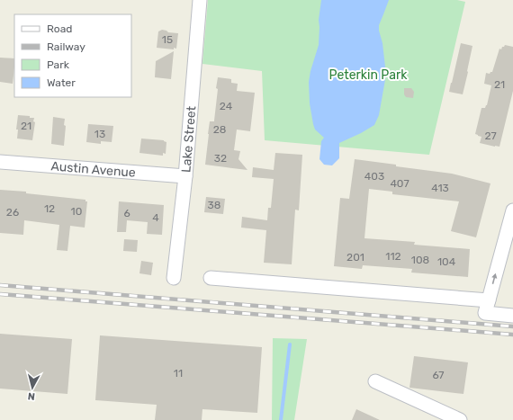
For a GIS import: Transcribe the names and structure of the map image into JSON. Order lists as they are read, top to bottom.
{
  "streets": {
    "street": ["Lake Street", "Austin Avenue"]
  },
  "crossings": [
    ["Lake Street", "Austin Avenue"]
  ],
  "parks": ["Peterkin Park"],
  "house_numbers": [
    "15",
    "21",
    "24",
    "21",
    "28",
    "13",
    "27",
    "32",
    "403",
    "407",
    "413",
    "38",
    "12",
    "10",
    "26",
    "6",
    "4",
    "112",
    "201",
    "108",
    "104",
    "11",
    "67"
  ],
  "legend": [
    "Road",
    "Railway",
    "Park",
    "Water"
  ],
  "north": "bottom"
}
